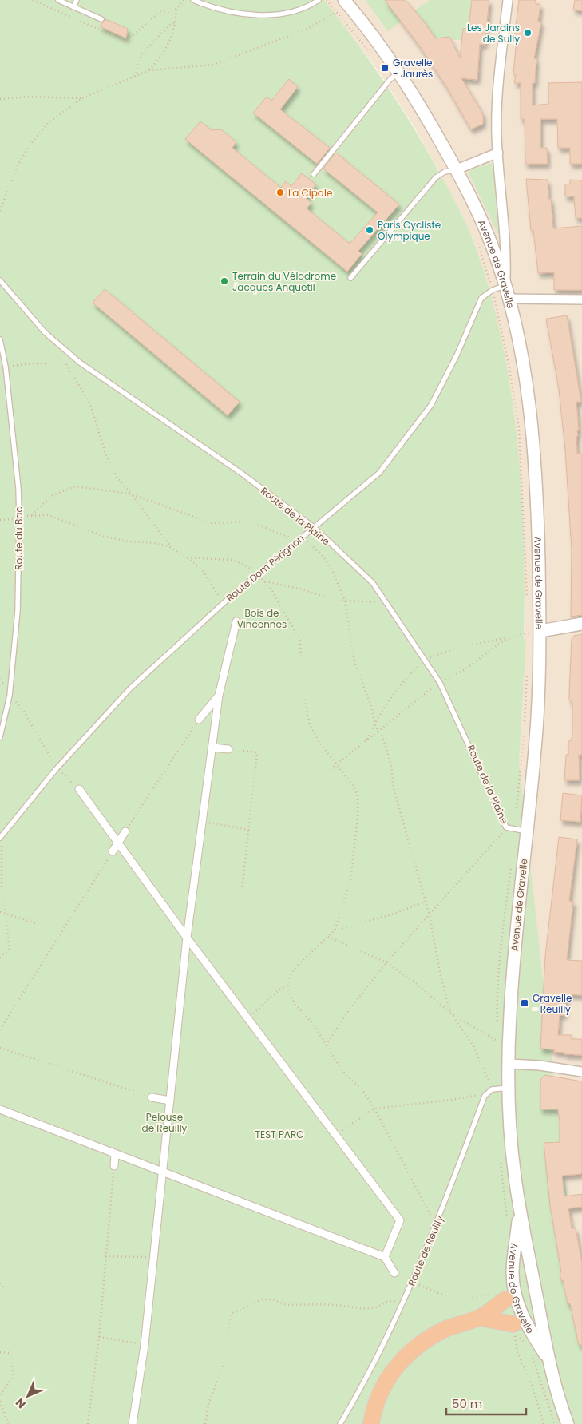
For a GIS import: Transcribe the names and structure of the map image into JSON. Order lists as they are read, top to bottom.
{
  "streets": {
    "street": ["Avenue de Gravelle"],
    "lane": [
      "Route de la Plaine",
      "Route du Bac",
      "Route Dom Pérignon",
      "Route de Reuilly"
    ]
  },
  "crossings": [
    ["Avenue de Gravelle", "Route de la Plaine"],
    ["Avenue de Gravelle", "Route Dom Pérignon"],
    ["Route de la Plaine", "Route Dom Pérignon"]
  ],
  "parks": ["Bois de Vincennes", "Pelouse de Reuilly", "TEST PARC"],
  "places": {
    "other": [
      "Les Jardins de Sully",
      "La Cipale",
      "Paris Cycliste Olympique",
      "Terrain du Vélodrome Jacques Anquetil"
    ],
    "transit": ["Gravelle - Jaurès", "Gravelle - Reuilly"]
  },
  "scale_bar": "50 m",
  "north": "bottom left"
}
